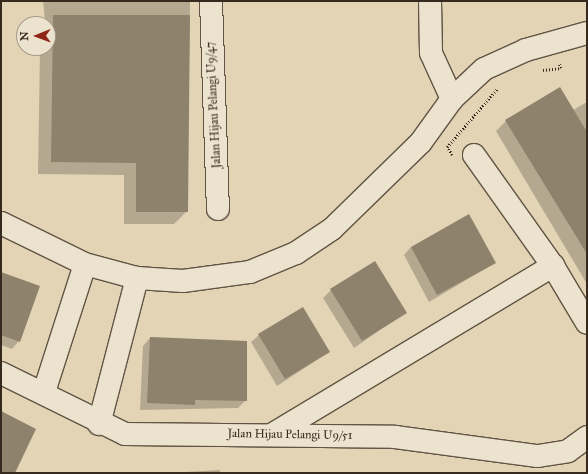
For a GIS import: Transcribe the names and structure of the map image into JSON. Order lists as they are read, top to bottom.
{
  "streets": {
    "street": ["Jalan Hijau Pelangi U9/47", "Jalan Hijau Pelangi U9/51"]
  },
  "north": "left"
}
